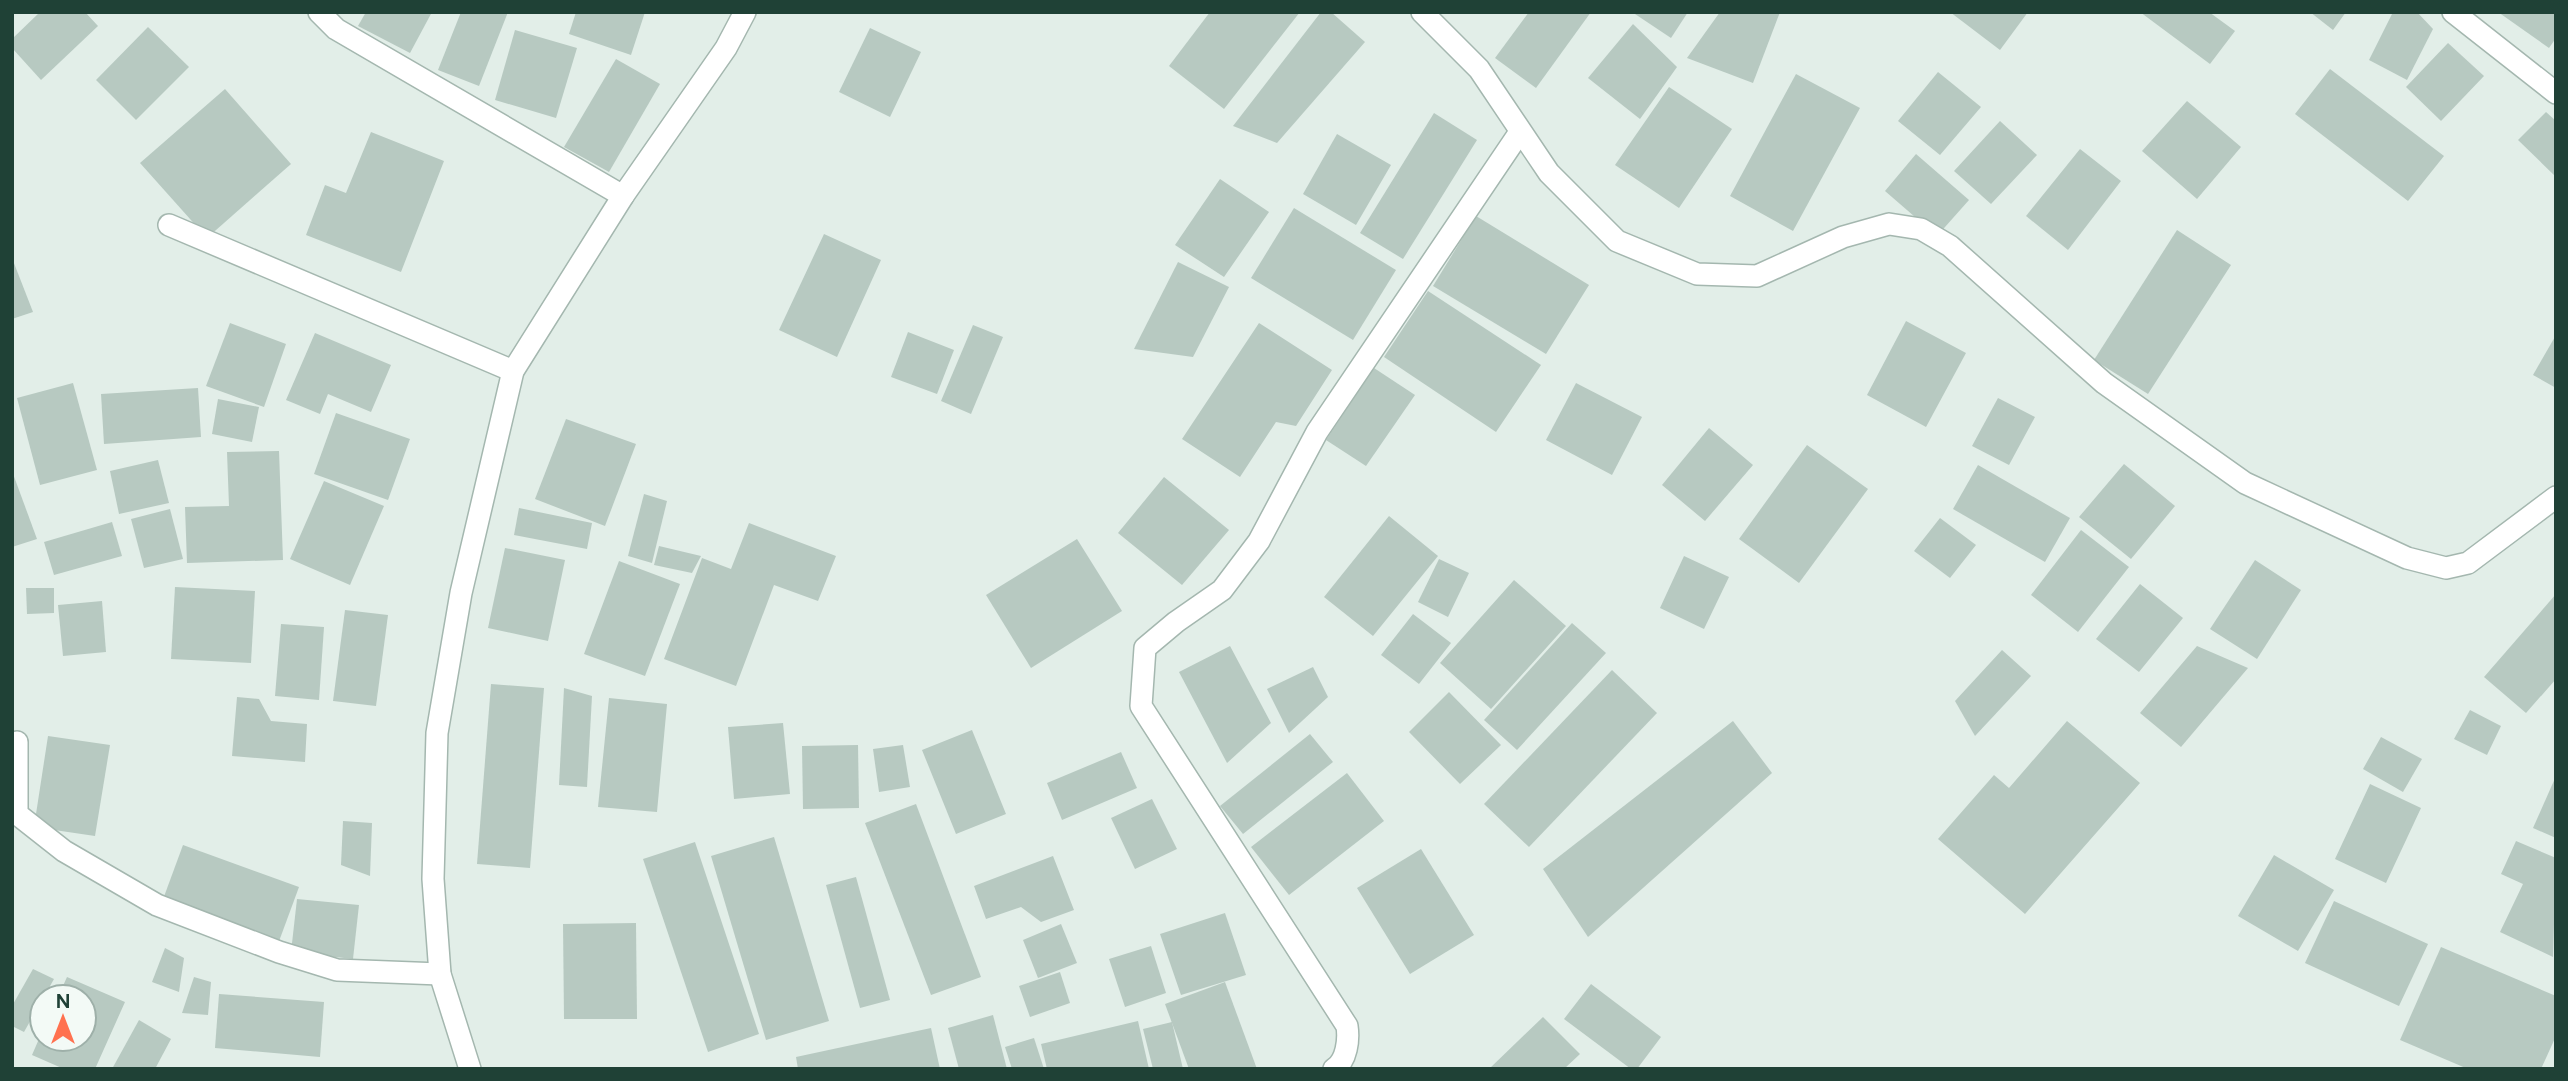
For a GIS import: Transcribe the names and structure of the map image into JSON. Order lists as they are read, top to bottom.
{
  "north": "top"
}
